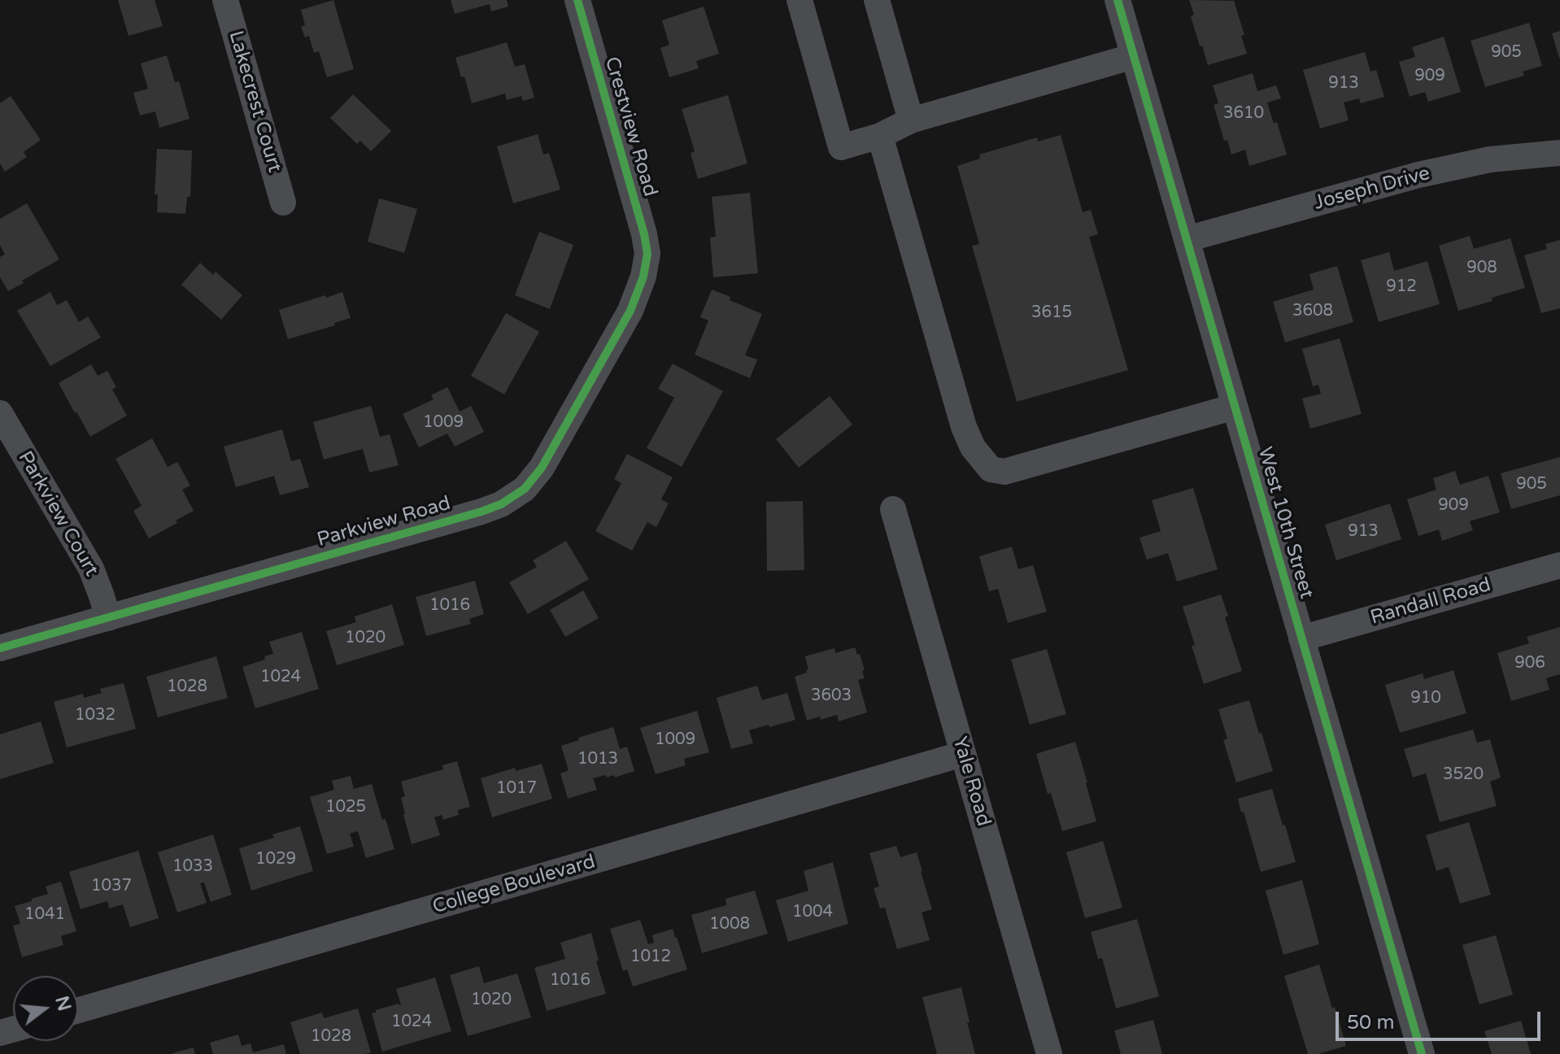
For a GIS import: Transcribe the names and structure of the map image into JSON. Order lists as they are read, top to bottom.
{
  "streets": {
    "street": [
      "Lakecrest Court",
      "Crestview Road",
      "Joseph Drive",
      "Parkview Court",
      "Parkview Road",
      "West 10th Street",
      "Randall Road",
      "Yale Road",
      "College Boulevard"
    ]
  },
  "crossings": [
    ["Crestview Road", "Parkview Road"],
    ["Joseph Drive", "West 10th Street"],
    ["Parkview Court", "Parkview Road"],
    ["West 10th Street", "Randall Road"],
    ["Yale Road", "College Boulevard"]
  ],
  "house_numbers": [
    "905",
    "909",
    "913",
    "3610",
    "908",
    "912",
    "3608",
    "3615",
    "1009",
    "905",
    "909",
    "913",
    "1016",
    "1020",
    "906",
    "1024",
    "1028",
    "3603",
    "910",
    "1032",
    "1009",
    "1013",
    "3520",
    "1017",
    "1025",
    "1029",
    "1033",
    "1037",
    "1004",
    "1041",
    "1008",
    "1012",
    "1016",
    "1020",
    "1024",
    "1028"
  ],
  "scale_bar": "50 m",
  "north": "right"
}
